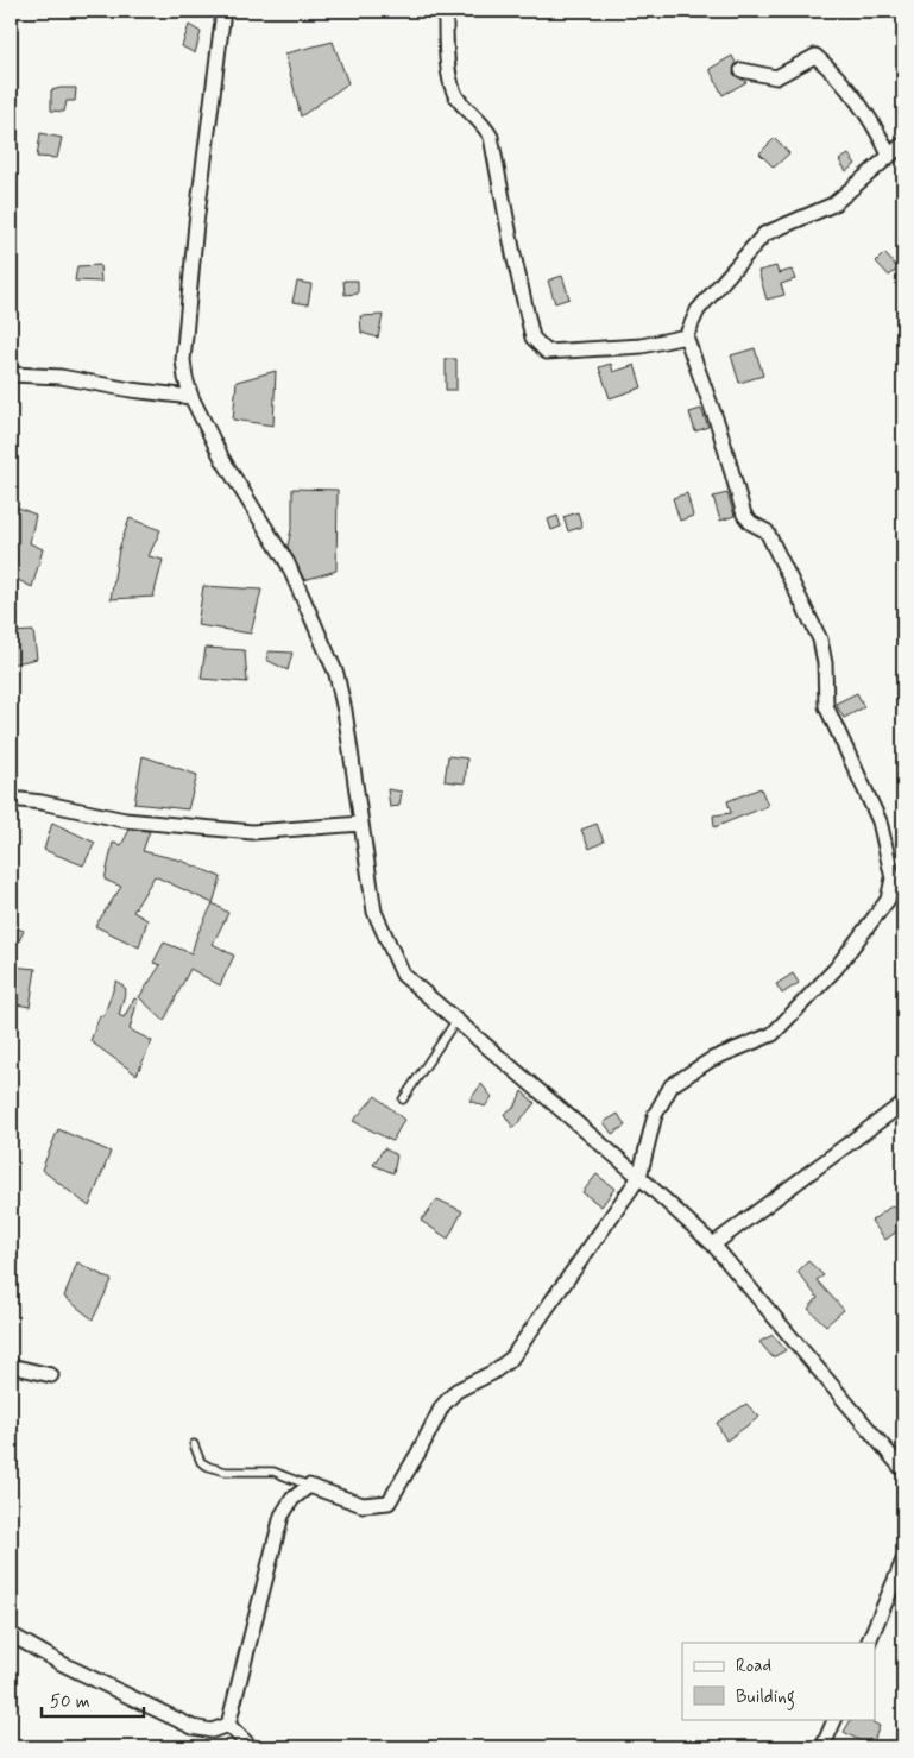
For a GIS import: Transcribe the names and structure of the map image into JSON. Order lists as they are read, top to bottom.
{
  "legend": ["Road", "Building"],
  "scale_bar": "50 m"
}
